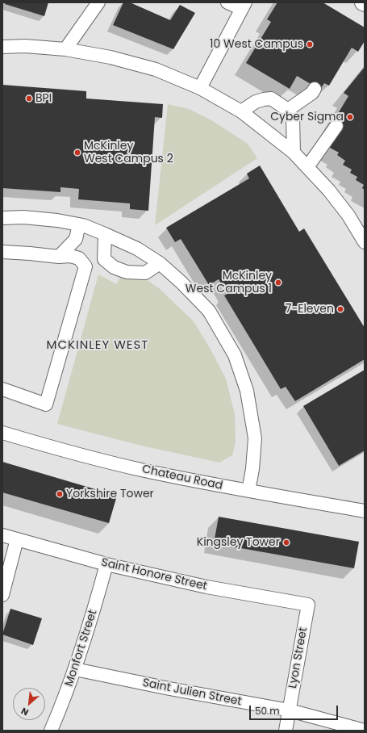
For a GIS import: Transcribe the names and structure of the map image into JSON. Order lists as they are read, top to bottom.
{
  "streets": {
    "street": [
      "Chateau Road",
      "Saint Honore Street",
      "Monfort Street",
      "Lyon Street",
      "Saint Julien Street"
    ]
  },
  "crossings": [
    ["Saint Honore Street", "Monfort Street"],
    ["Saint Honore Street", "Lyon Street"],
    ["Monfort Street", "Saint Julien Street"],
    ["Lyon Street", "Saint Julien Street"]
  ],
  "districts": ["MCKINLEY WEST"],
  "places": [
    "10 West Campus",
    "BPI",
    "Cyber Sigma",
    "McKinley West Campus 2",
    "McKinley West Campus 1",
    "7-Eleven",
    "Yorkshire Tower",
    "Kingsley Tower"
  ],
  "scale_bar": "50 m",
  "north": "bottom left"
}
